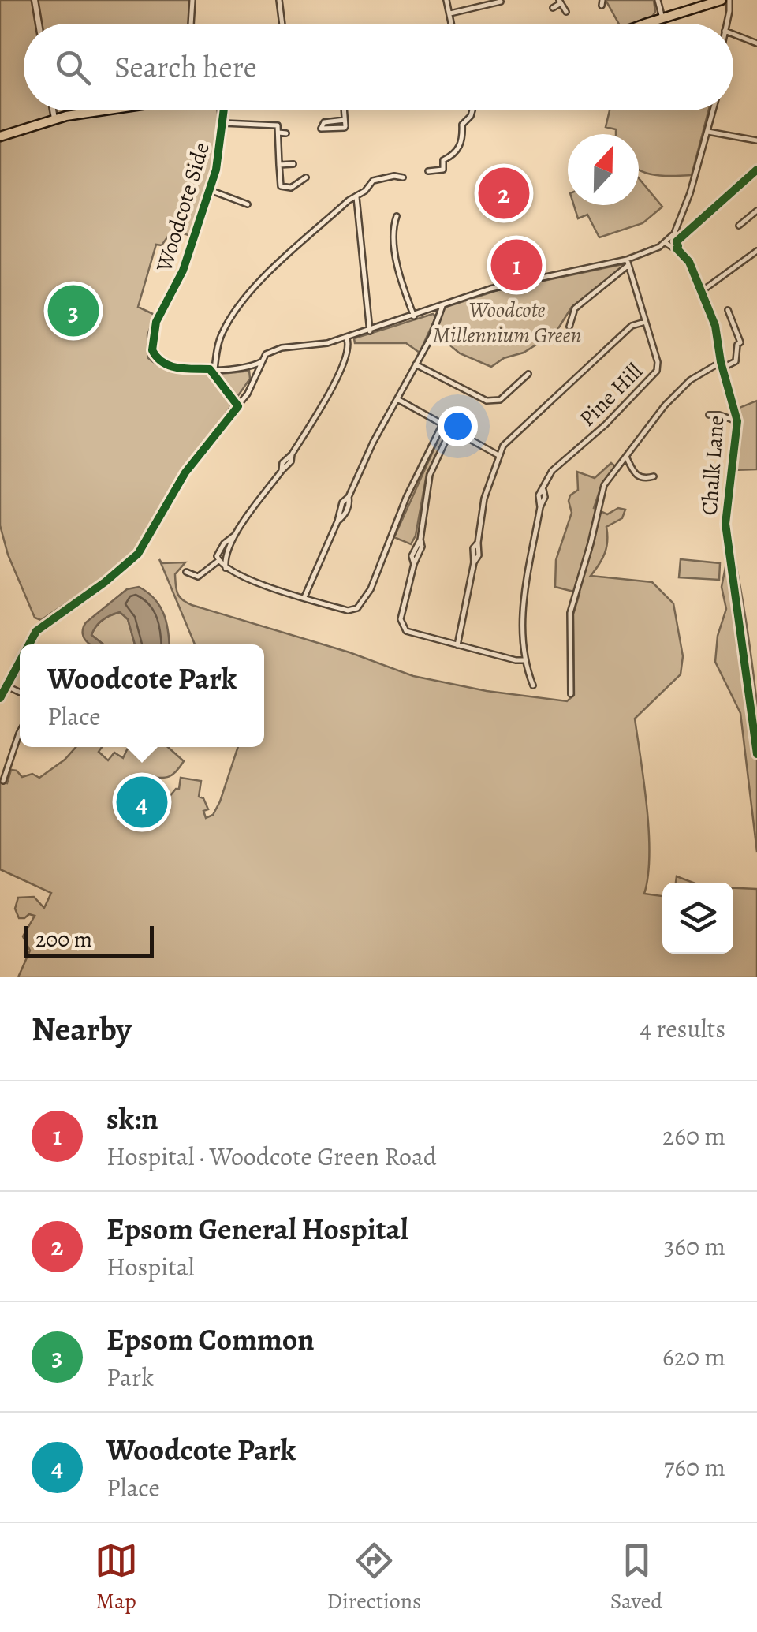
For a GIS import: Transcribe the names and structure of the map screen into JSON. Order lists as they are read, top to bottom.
{
  "streets": {
    "street": ["Woodcote Side", "Pine Hill", "Chalk Lane"]
  },
  "crossings": [
    ["Woodcote Side", "Pine Hill"]
  ],
  "parks": ["Woodcote Millennium Green"],
  "scale_bar": "200 m",
  "north": "top",
  "page": {
    "search": "Search here",
    "pins": [
      "2",
      "1",
      "3",
      "4"
    ],
    "popup": ["Woodcote Park", "Place"],
    "scale": "200 m",
    "heading": ["Nearby", "4 results"],
    "list": [
      {
        "mark": "1",
        "name": "sk:n",
        "note": "Hospital · Woodcote Green Road",
        "value": "260 m"
      },
      {
        "mark": "2",
        "name": "Epsom General Hospital",
        "note": "Hospital",
        "value": "360 m"
      },
      {
        "mark": "3",
        "name": "Epsom Common",
        "note": "Park",
        "value": "620 m"
      },
      {
        "mark": "4",
        "name": "Woodcote Park",
        "note": "Place",
        "value": "760 m"
      }
    ],
    "nav": ["Map", "Directions", "Saved"]
  }
}
